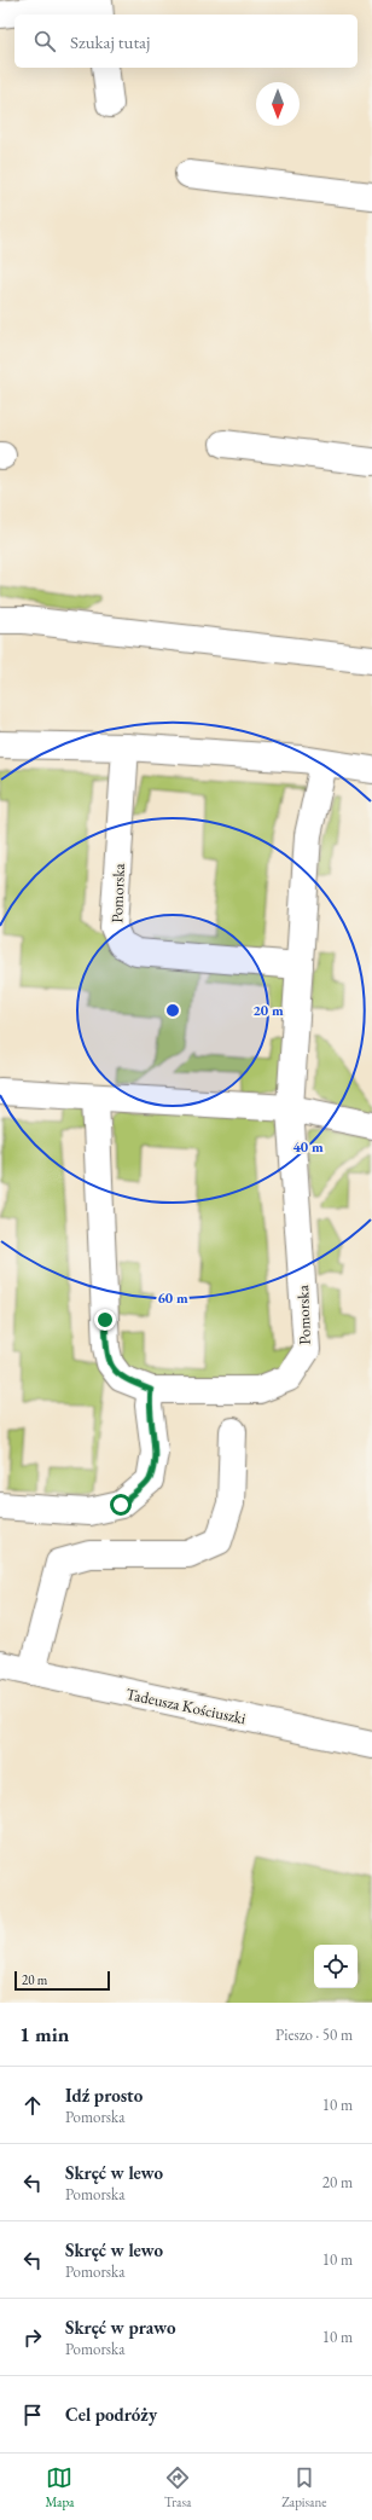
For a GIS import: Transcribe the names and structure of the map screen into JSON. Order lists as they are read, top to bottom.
{
  "streets": {
    "street": ["Pomorska", "Tadeusza Kościuszki"]
  },
  "scale_bar": "20 m",
  "north": "bottom",
  "page": {
    "search": "Szukaj tutaj",
    "scale": "20 m",
    "heading": ["1 min", "Pieszo · 50 m"],
    "list": [
      ["Idź prosto", "Pomorska", "10 m"],
      ["Skręć w lewo", "Pomorska", "20 m"],
      ["Skręć w lewo", "Pomorska", "10 m"],
      ["Skręć w prawo", "Pomorska", "10 m"],
      "Cel podróży"
    ],
    "nav": ["Mapa", "Trasa", "Zapisane"]
  },
  "rings": ["20 m", "40 m", "60 m"]
}
